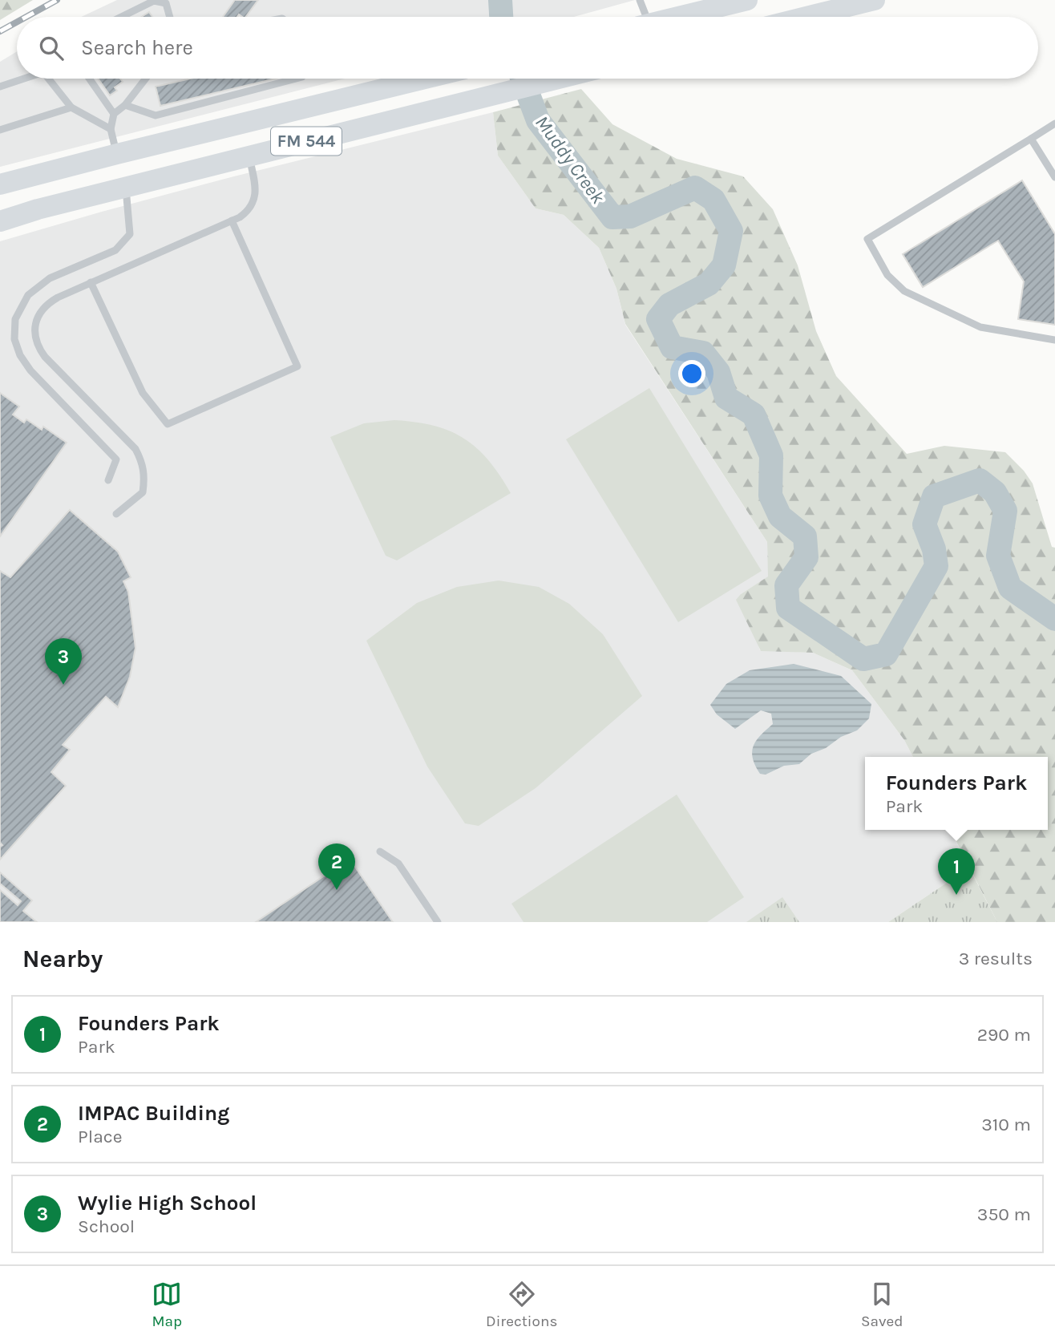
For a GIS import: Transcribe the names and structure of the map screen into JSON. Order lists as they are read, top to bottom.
{
  "streets": {
    "main road": ["FM 544"]
  },
  "water": ["Muddy Creek"],
  "page": {
    "search": "Search here",
    "pins": ["3", "2", "1"],
    "popup": ["Founders Park", "Park"],
    "heading": ["Nearby", "3 results"],
    "list": [
      {
        "mark": "1",
        "name": "Founders Park",
        "note": "Park",
        "value": "290 m"
      },
      {
        "mark": "2",
        "name": "IMPAC Building",
        "note": "Place",
        "value": "310 m"
      },
      {
        "mark": "3",
        "name": "Wylie High School",
        "note": "School",
        "value": "350 m"
      }
    ],
    "nav": ["Map", "Directions", "Saved"]
  }
}
